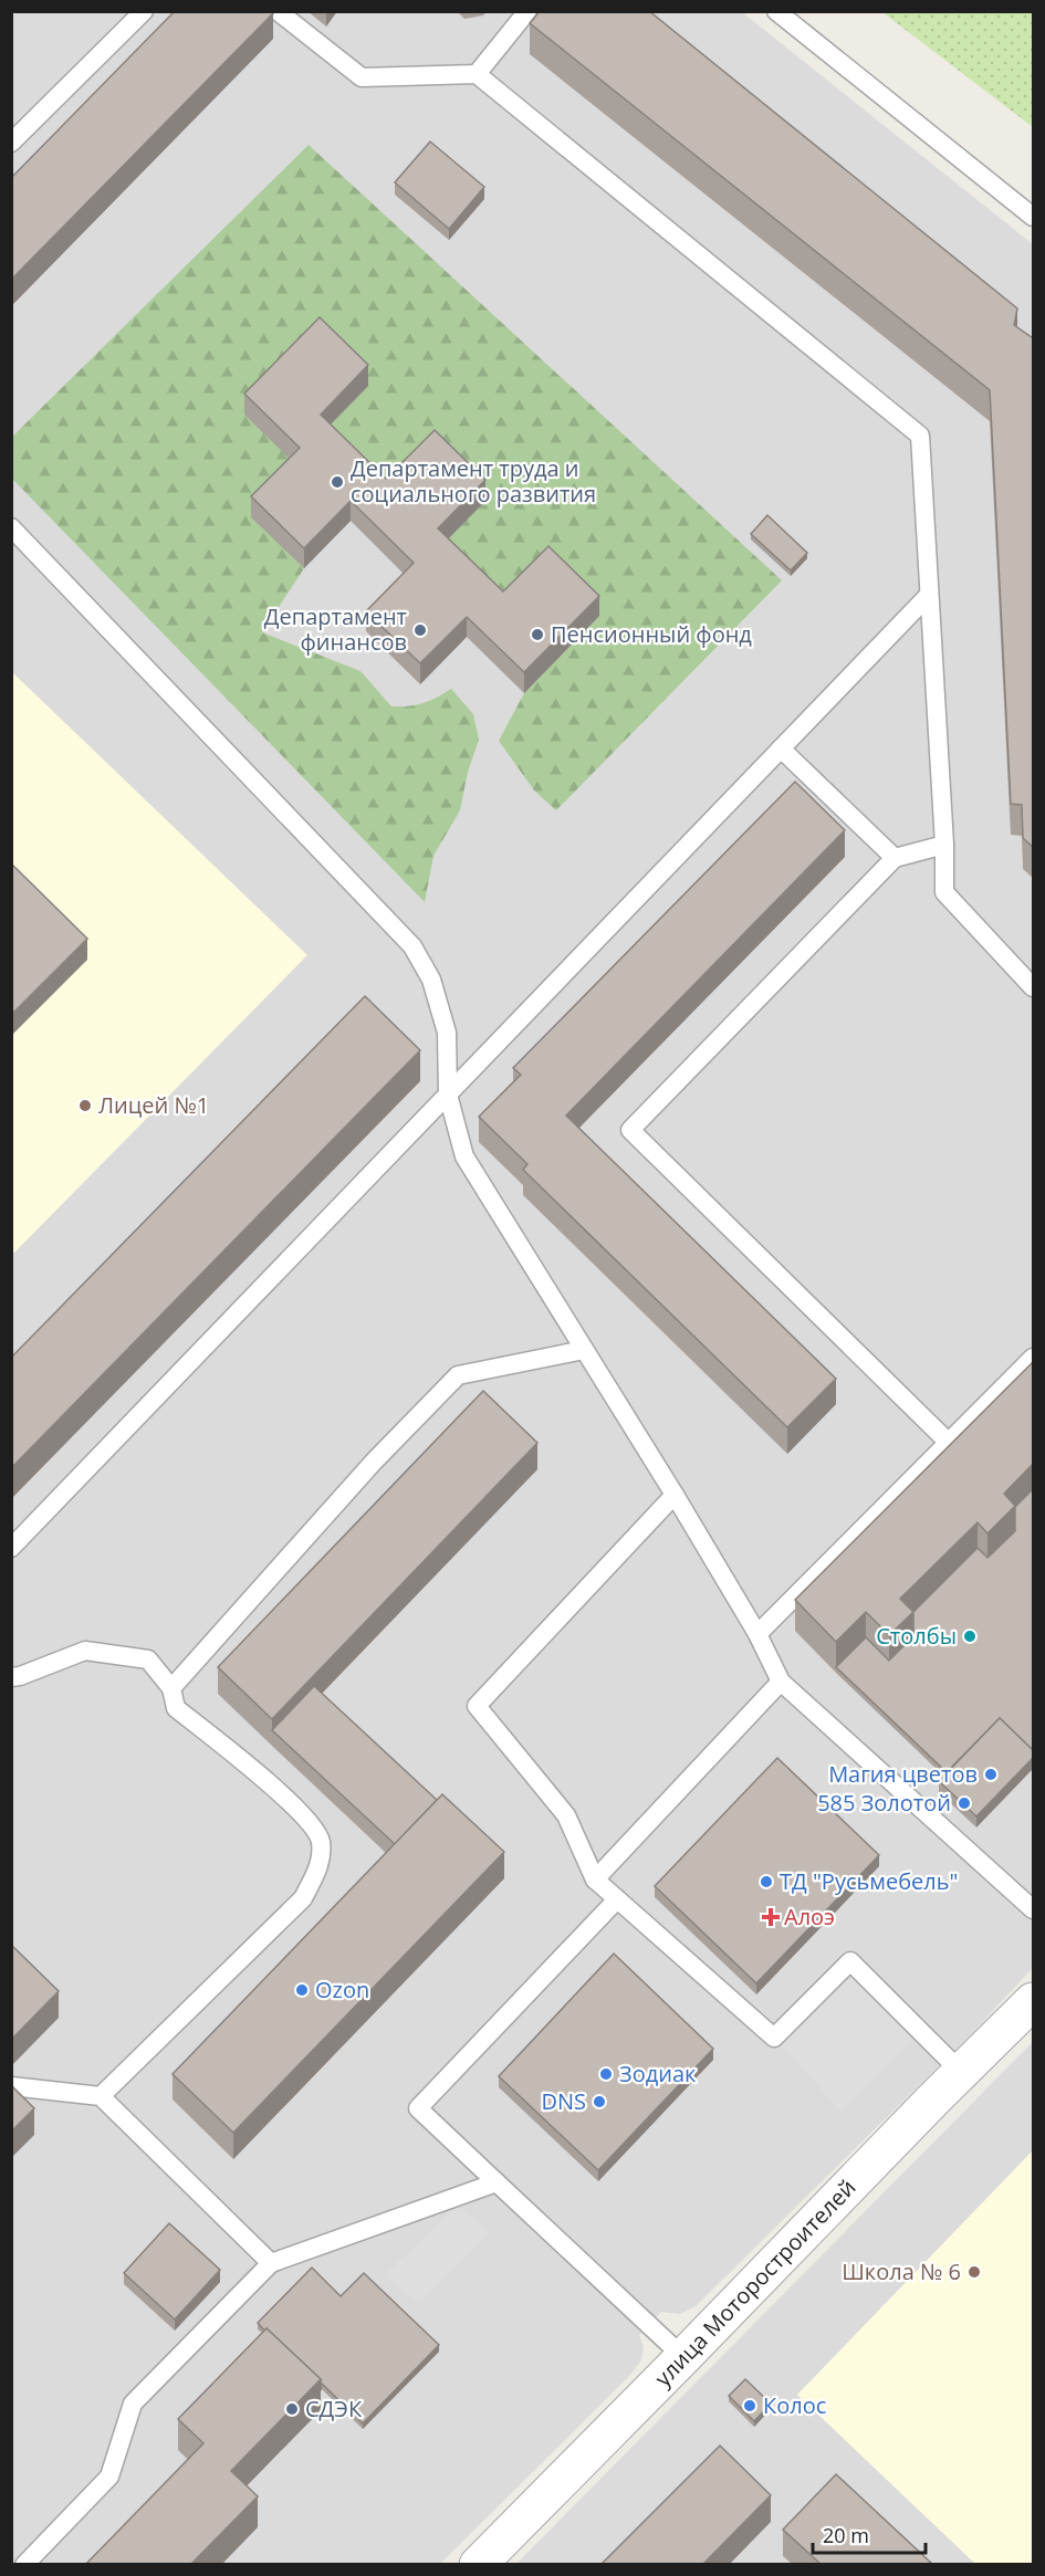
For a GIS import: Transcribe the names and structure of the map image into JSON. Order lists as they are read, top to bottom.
{
  "streets": {
    "street": ["улица Моторостроителей"]
  },
  "places": {
    "other": [
      "Департамент труда и социального развития",
      "Департамент финансов",
      "Пенсионный фонд",
      "Лицей №1",
      "Столбы",
      "Магия цветов",
      "585 Золотой",
      "ТД \"Русьмебель\"",
      "Ozon",
      "Зодиак",
      "DNS",
      "Школа № 6",
      "Колос",
      "СДЭК"
    ],
    "health": ["Алоэ"]
  },
  "scale_bar": "20 m"
}
